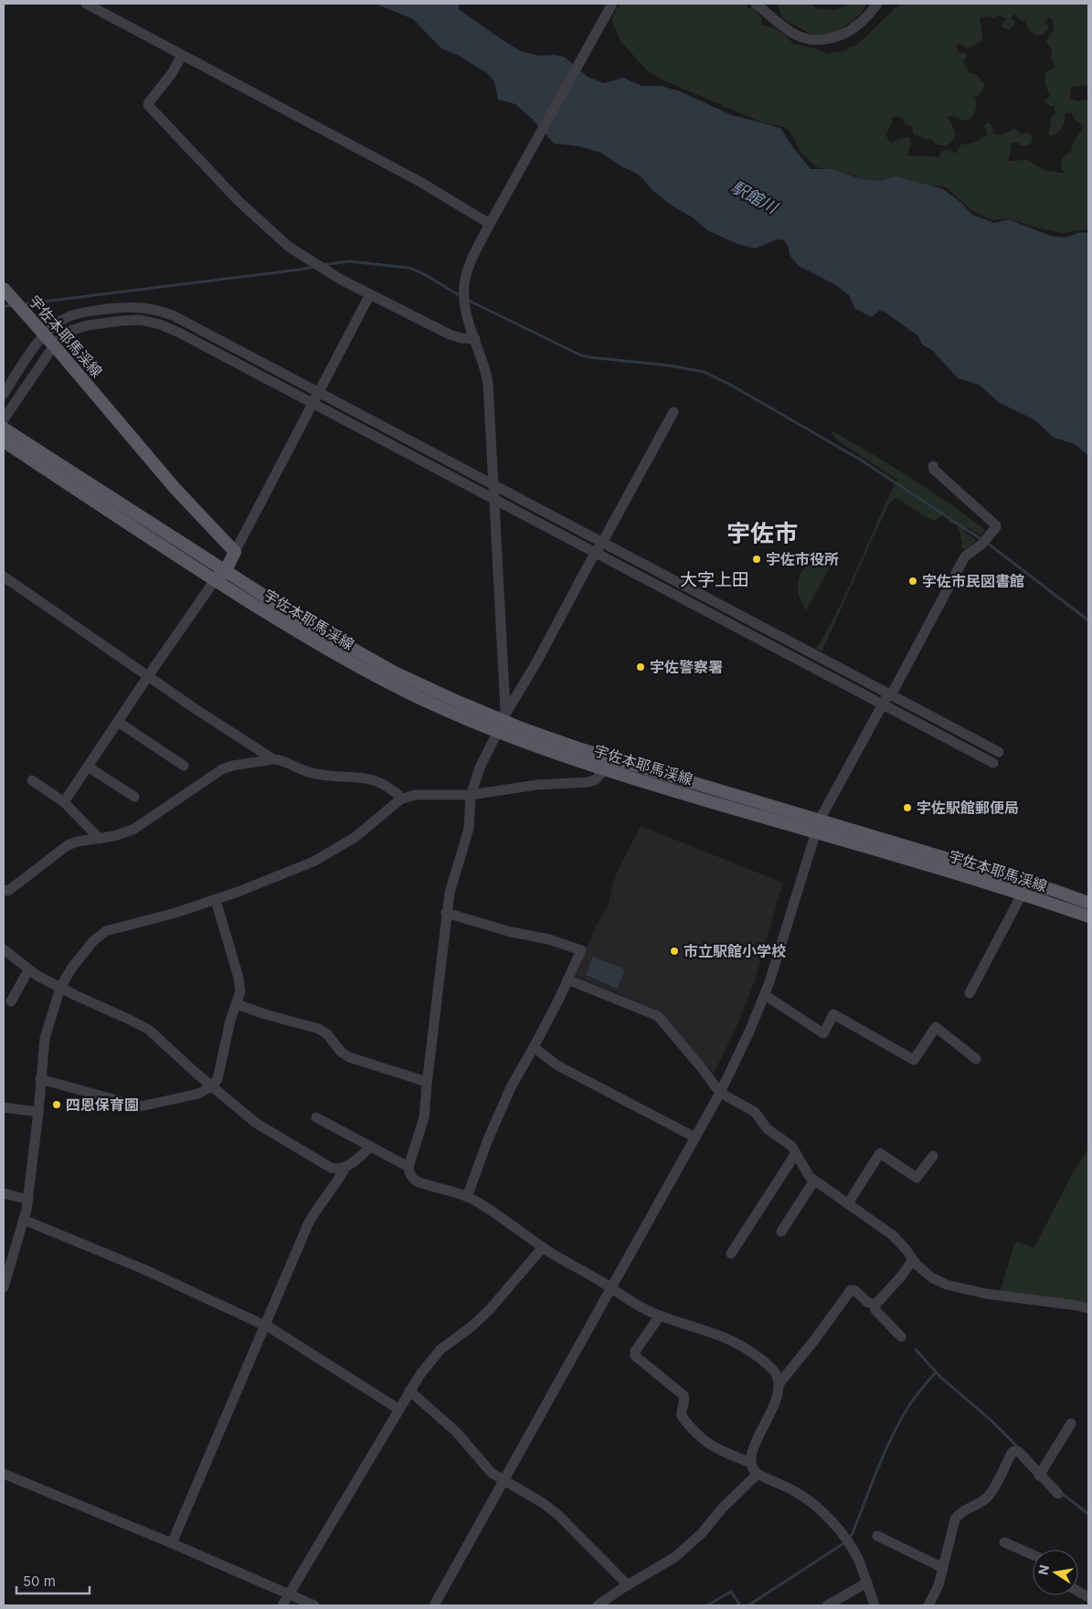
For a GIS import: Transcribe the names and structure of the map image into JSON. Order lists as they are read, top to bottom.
{
  "streets": {
    "main road": ["宇佐本耶馬渓線"]
  },
  "districts": ["宇佐市", "大字上田"],
  "water": ["駅館川"],
  "places": [
    "宇佐市役所",
    "宇佐市民図書館",
    "宇佐警察署",
    "宇佐駅館郵便局",
    "市立駅館小学校",
    "四恩保育園"
  ],
  "scale_bar": "50 m",
  "north": "left"
}
